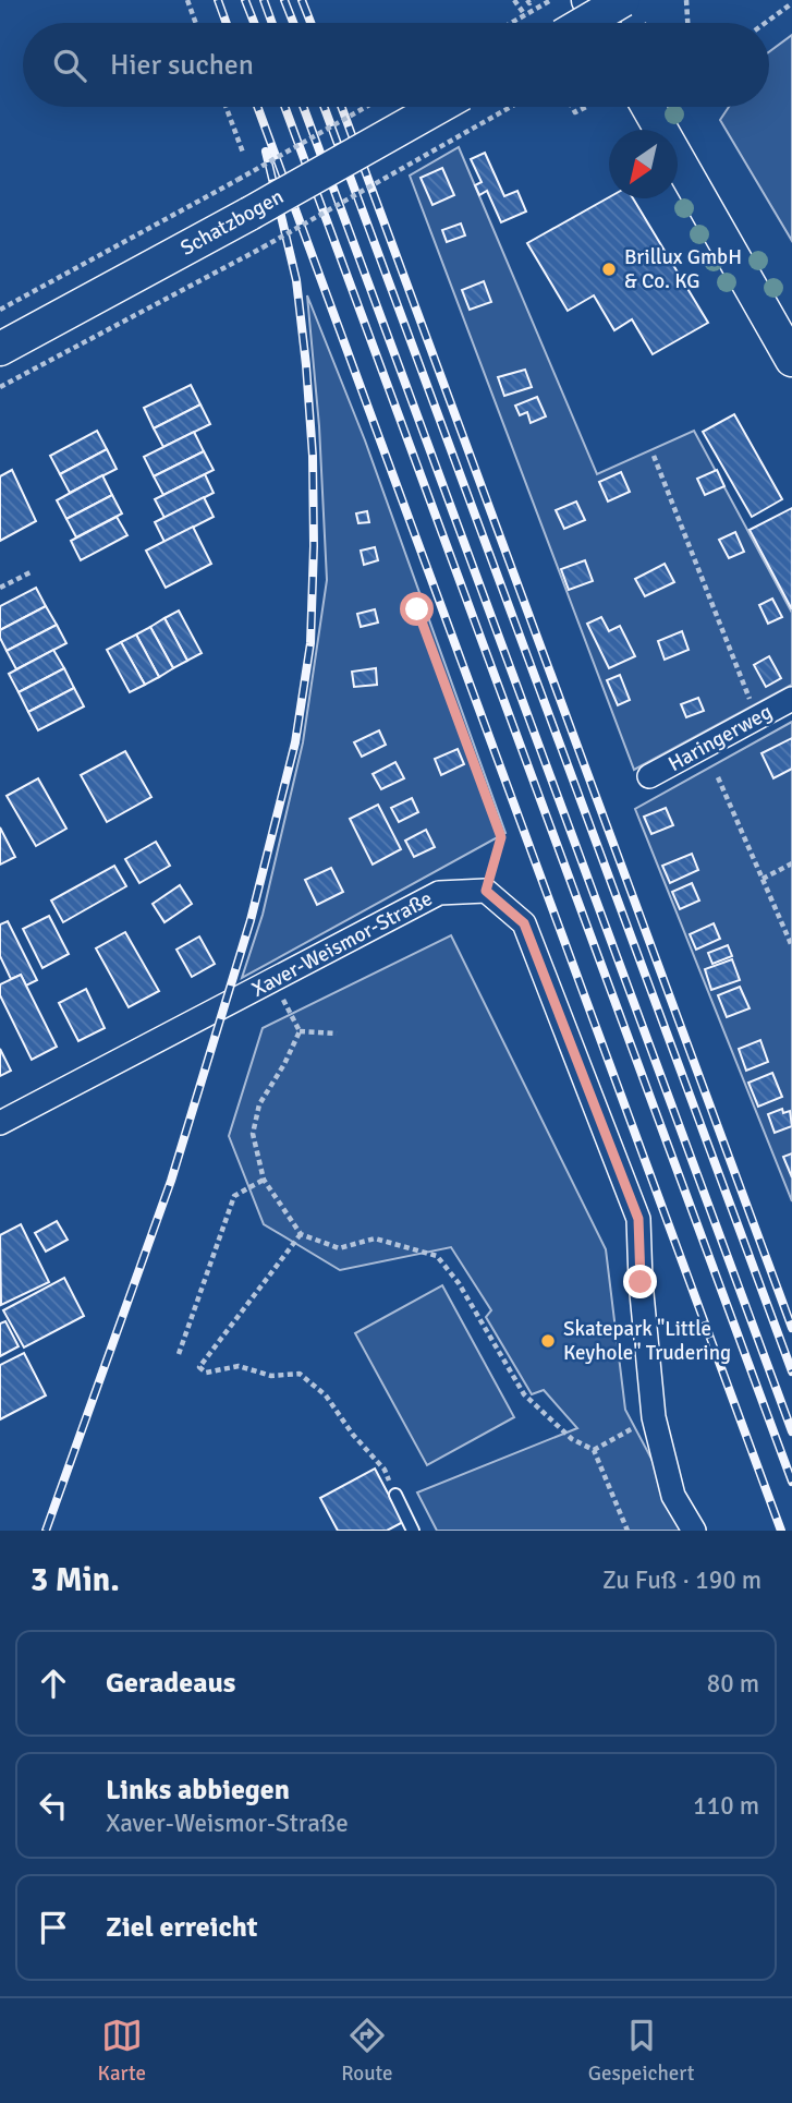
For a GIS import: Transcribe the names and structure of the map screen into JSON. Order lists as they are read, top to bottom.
{
  "streets": {
    "main road": ["Schatzbogen"],
    "street": ["Haringerweg", "Xaver-Weismor-Straße"]
  },
  "places": ["Brillux GmbH & Co. KG", "Skatepark \"Little Keyhole\" Trudering"],
  "north": "bottom left",
  "page": {
    "search": "Hier suchen",
    "heading": ["3 Min.", "Zu Fuß · 190 m"],
    "list": [
      ["Geradeaus", "80 m"],
      ["Links abbiegen", "Xaver-Weismor-Straße", "110 m"],
      "Ziel erreicht"
    ],
    "nav": ["Karte", "Route", "Gespeichert"]
  }
}
